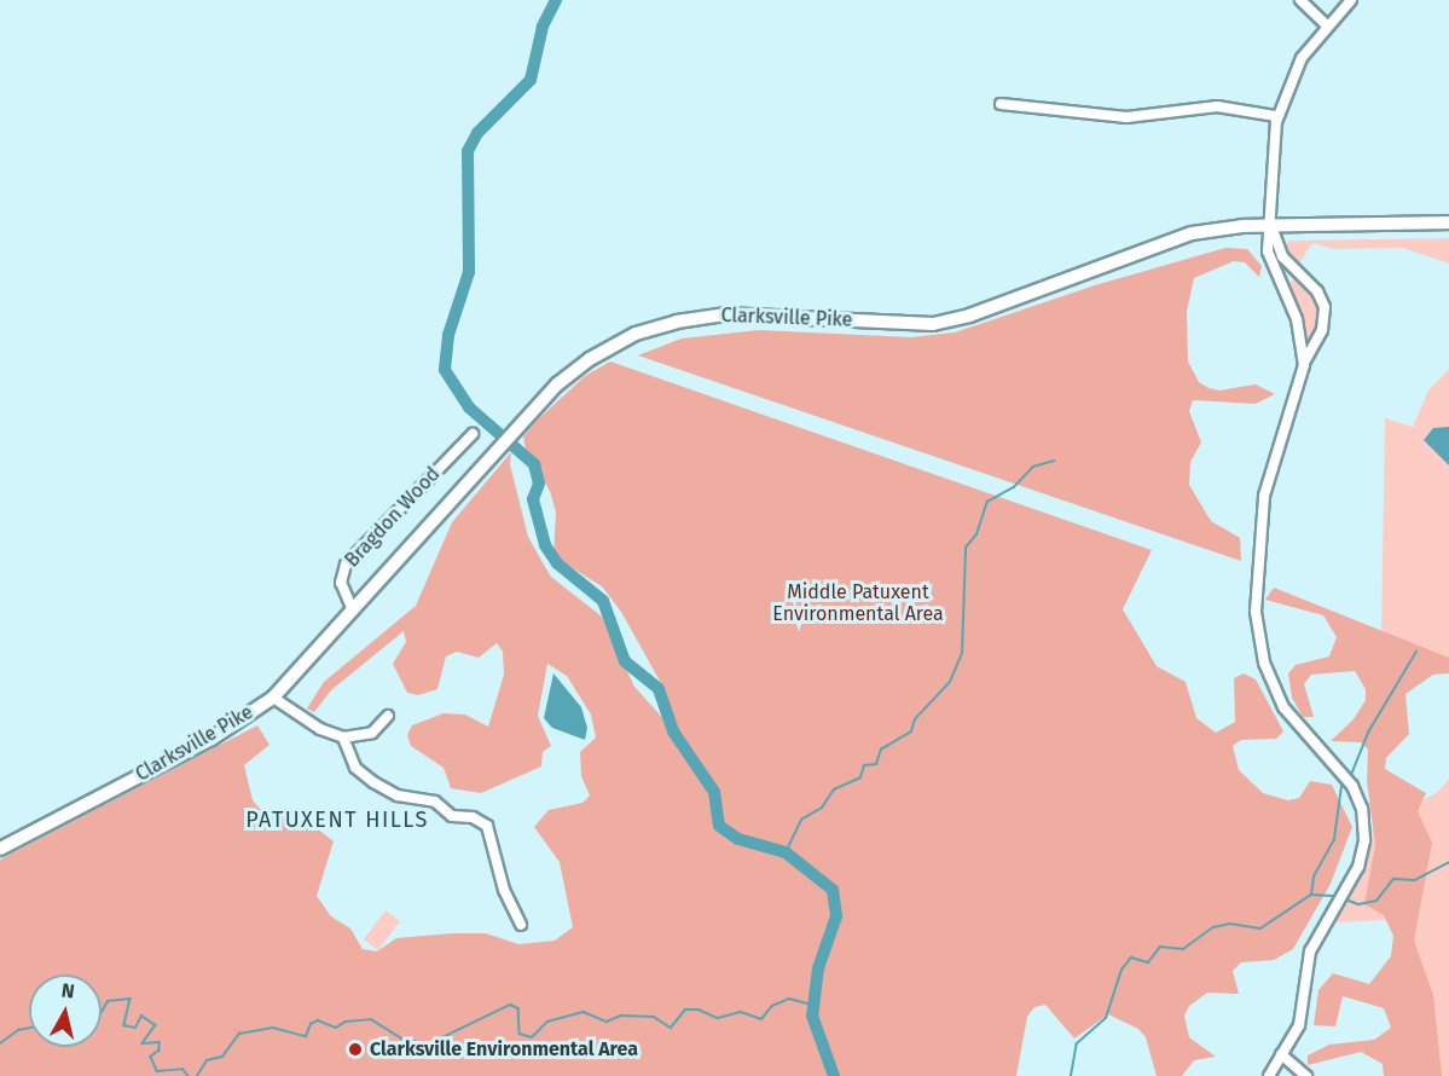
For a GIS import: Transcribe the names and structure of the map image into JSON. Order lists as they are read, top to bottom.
{
  "streets": {
    "main road": ["Clarksville Pike"],
    "street": ["Bragdon Wood"]
  },
  "crossings": [
    ["Clarksville Pike", "Bragdon Wood"]
  ],
  "districts": ["PATUXENT HILLS"],
  "parks": ["Middle Patuxent Environmental Area"],
  "places": ["Clarksville Environmental Area"],
  "north": "top"
}
